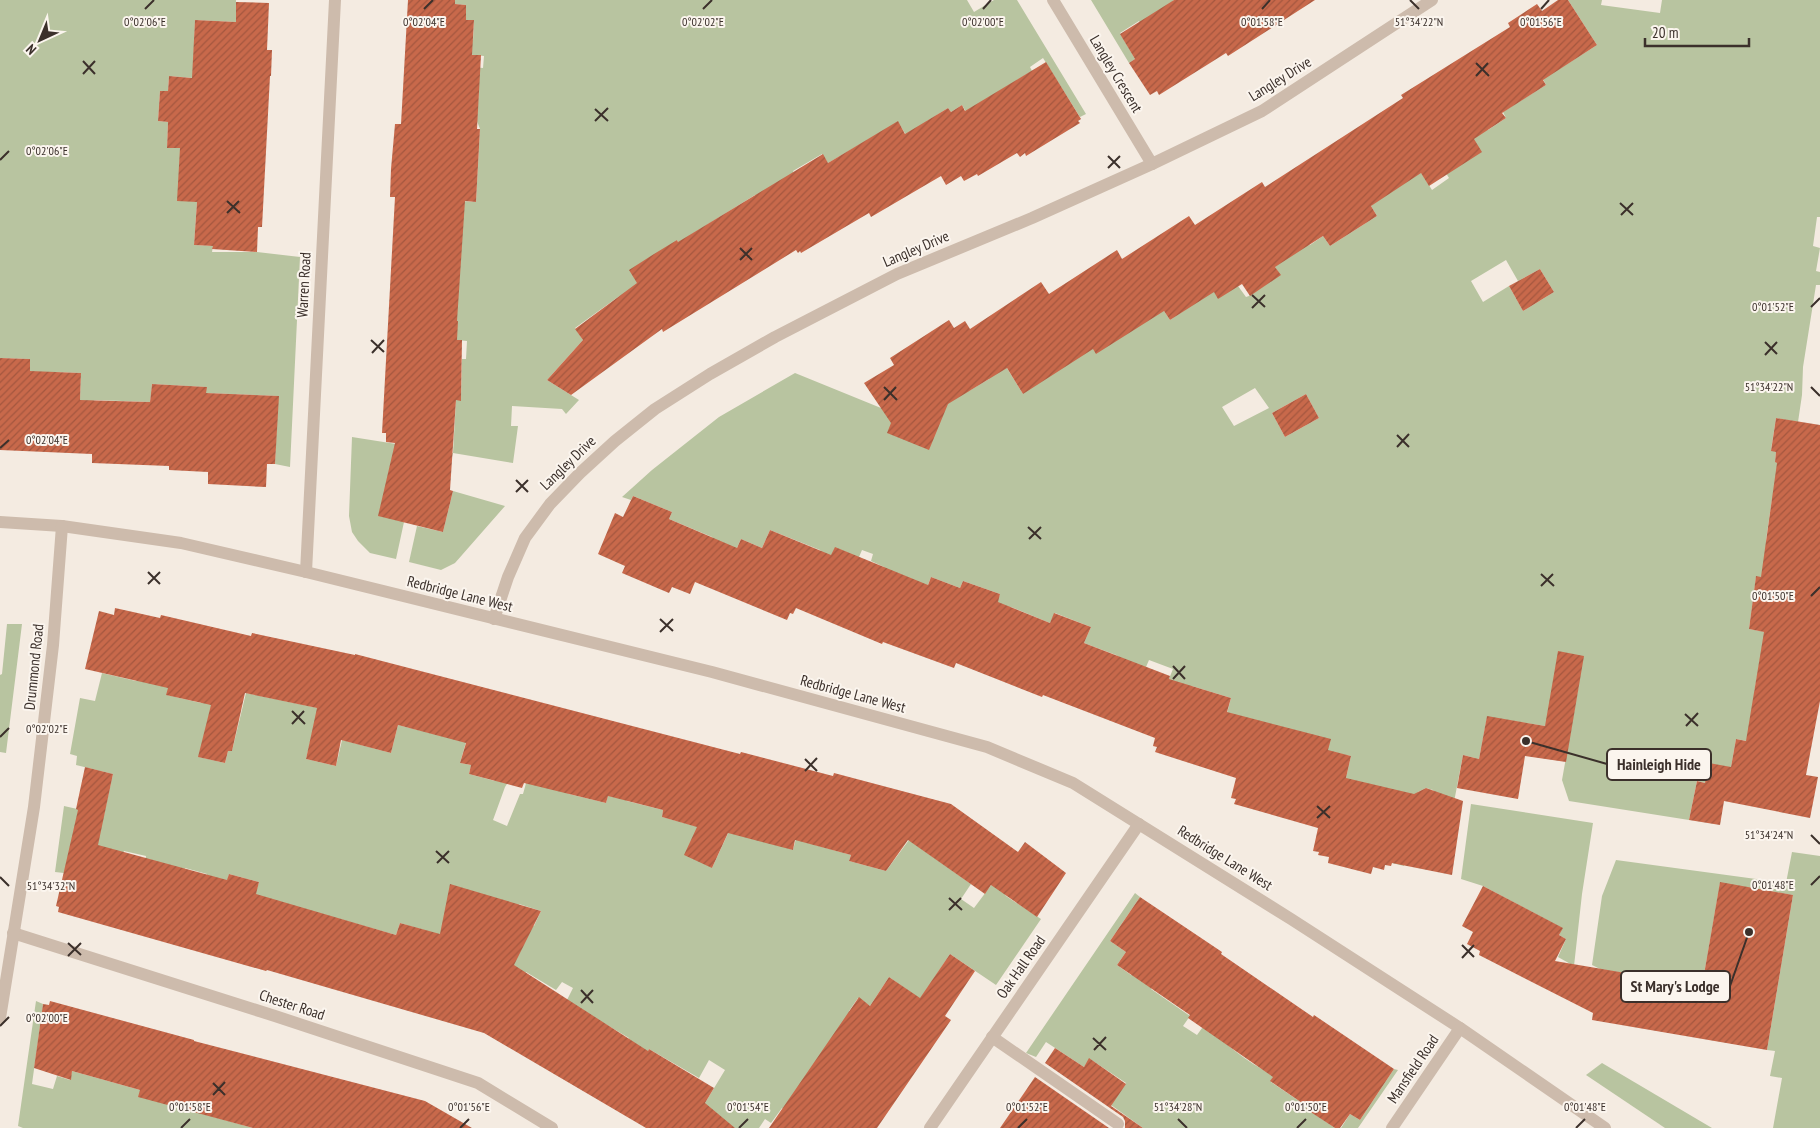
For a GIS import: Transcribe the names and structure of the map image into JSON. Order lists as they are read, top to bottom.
{
  "streets": {
    "street": [
      "Langley Crescent",
      "Langley Drive",
      "Warren Road",
      "Redbridge Lane West",
      "Drummond Road",
      "Oak Hall Road",
      "Chester Road",
      "Mansfield Road"
    ]
  },
  "crossings": [
    ["Langley Crescent", "Langley Drive"],
    ["Langley Drive", "Redbridge Lane West"],
    ["Warren Road", "Redbridge Lane West"],
    ["Redbridge Lane West", "Drummond Road"],
    ["Redbridge Lane West", "Oak Hall Road"],
    ["Redbridge Lane West", "Mansfield Road"],
    ["Drummond Road", "Chester Road"]
  ],
  "places": ["Hainleigh Hide", "St Mary's Lodge"],
  "scale_bar": "20 m",
  "north": "bottom left",
  "coordinates": [
    "51°34'22\"N",
    "0°01'58\"E",
    "0°01'56\"E",
    "0°02'06\"E",
    "0°02'04\"E",
    "0°02'02\"E",
    "0°02'00\"E",
    "0°01'52\"E",
    "0°01'50\"E",
    "51°34'24\"N",
    "0°01'48\"E",
    "51°34'32\"N",
    "0°01'54\"E",
    "51°34'28\"N"
  ]
}
